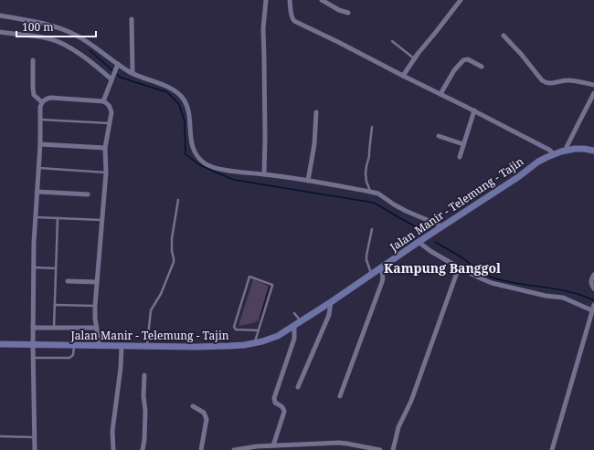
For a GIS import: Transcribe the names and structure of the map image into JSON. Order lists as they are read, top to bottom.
{
  "streets": {
    "main road": ["Jalan Manir - Telemung - Tajin"]
  },
  "districts": ["Kampung Banggol"],
  "scale_bar": "100 m"
}
